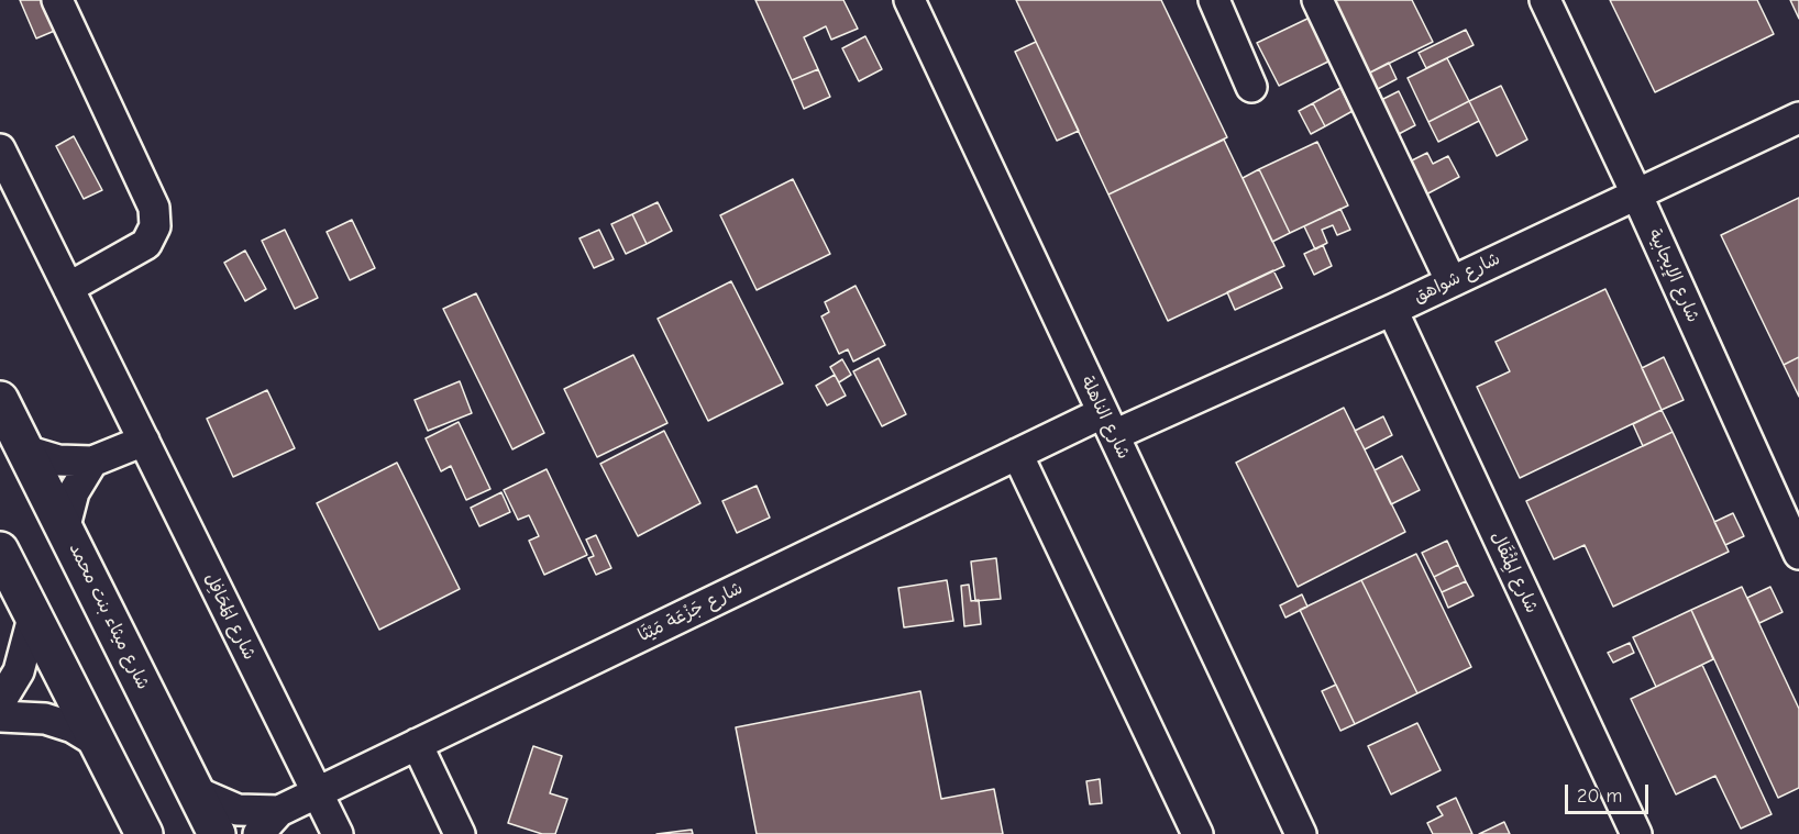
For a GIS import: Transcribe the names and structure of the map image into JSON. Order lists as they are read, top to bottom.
{
  "streets": {
    "main road": ["شارع ميثاء بنت محمد"],
    "street": [
      "شارع الإيجابية",
      "شارع شواهق",
      "شارع الناهلة",
      "شارع المِثْقَال",
      "شارع جَزْعَة مَيْثَا",
      "شارع المَحَافِل"
    ]
  },
  "crossings": [
    ["شارع الإيجابية", "شارع شواهق"],
    ["شارع شواهق", "شارع الناهلة"],
    ["شارع شواهق", "شارع المِثْقَال"],
    ["شارع شواهق", "شارع جَزْعَة مَيْثَا"],
    ["شارع الناهلة", "شارع جَزْعَة مَيْثَا"],
    ["شارع جَزْعَة مَيْثَا", "شارع ميثاء بنت محمد"],
    ["شارع جَزْعَة مَيْثَا", "شارع المَحَافِل"]
  ],
  "scale_bar": "20 m"
}
